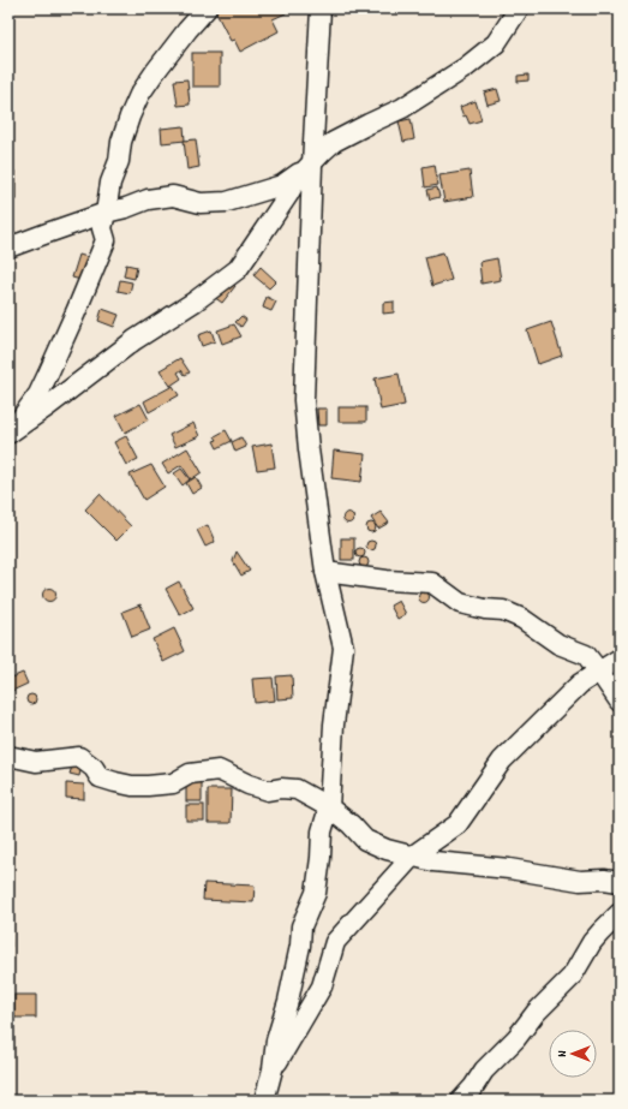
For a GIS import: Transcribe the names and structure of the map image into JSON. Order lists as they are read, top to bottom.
{
  "north": "left"
}
